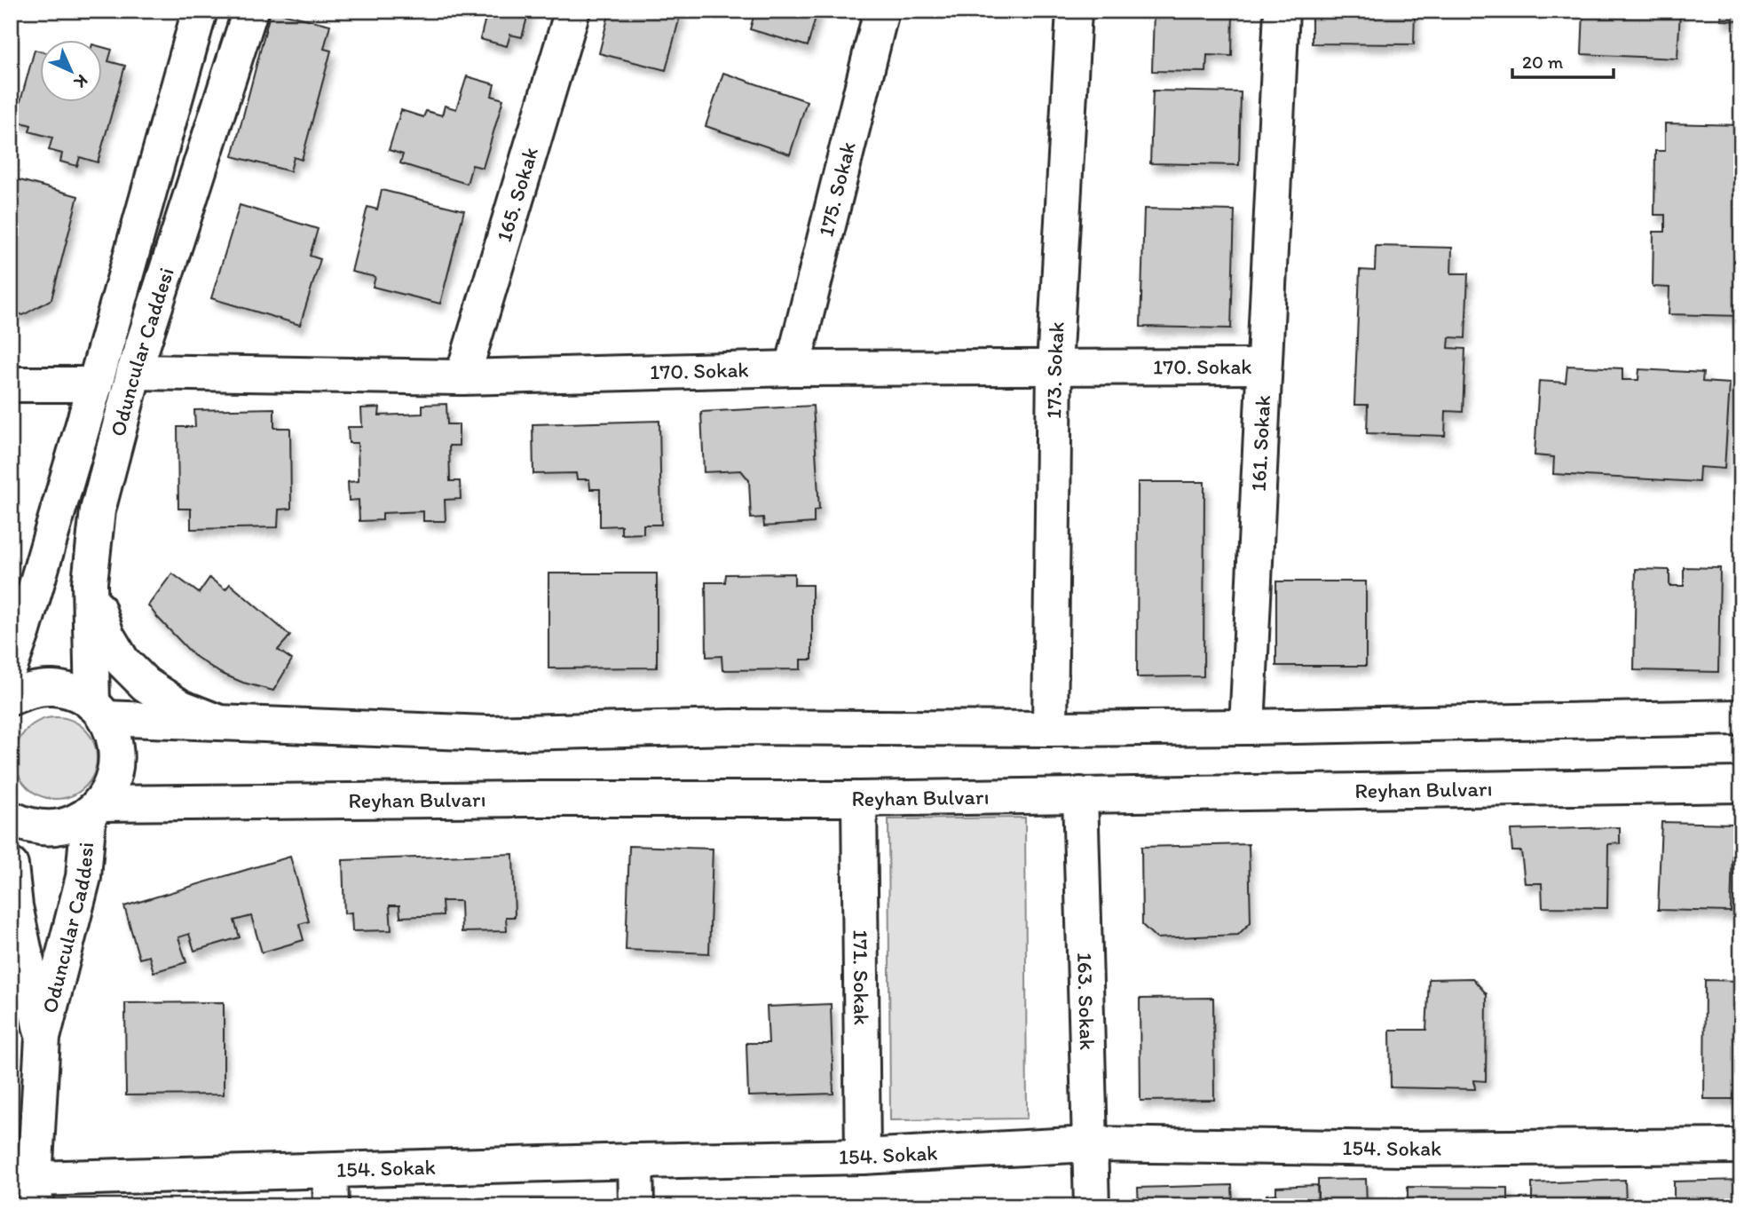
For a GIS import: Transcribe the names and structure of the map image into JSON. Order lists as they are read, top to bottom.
{
  "streets": {
    "street": [
      "175. Sokak",
      "165. Sokak",
      "Oduncular Caddesi",
      "170. Sokak",
      "173. Sokak",
      "161. Sokak",
      "Reyhan Bulvarı",
      "171. Sokak",
      "163. Sokak",
      "154. Sokak"
    ]
  },
  "crossings": [
    ["175. Sokak", "170. Sokak"],
    ["165. Sokak", "170. Sokak"],
    ["Oduncular Caddesi", "170. Sokak"],
    ["Oduncular Caddesi", "Reyhan Bulvarı"],
    ["Oduncular Caddesi", "154. Sokak"],
    ["170. Sokak", "173. Sokak"],
    ["170. Sokak", "161. Sokak"],
    ["Reyhan Bulvarı", "171. Sokak"],
    ["Reyhan Bulvarı", "163. Sokak"],
    ["171. Sokak", "154. Sokak"],
    ["163. Sokak", "154. Sokak"]
  ],
  "scale_bar": "20 m",
  "north": "bottom right"
}
